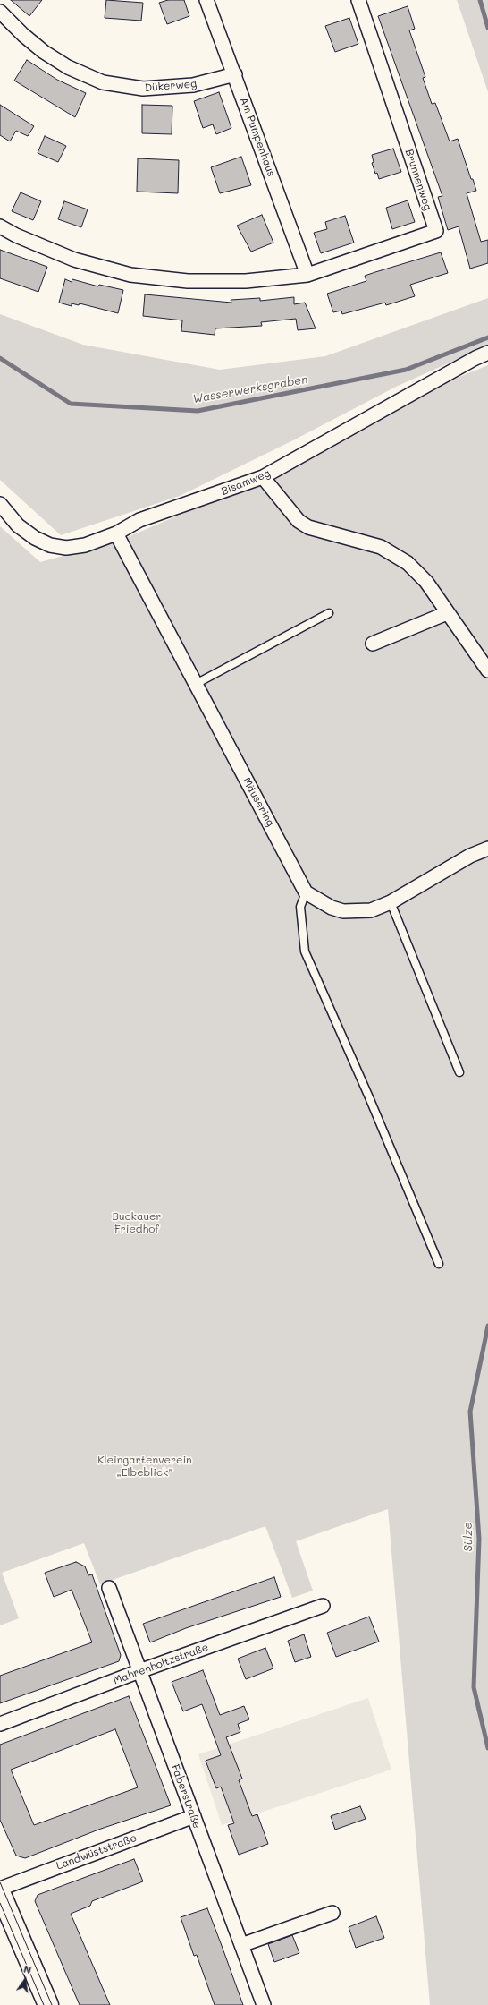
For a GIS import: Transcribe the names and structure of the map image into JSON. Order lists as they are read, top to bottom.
{
  "streets": {
    "street": [
      "Dükerweg",
      "Am Pumpenhaus",
      "Brunnenweg",
      "Bisamweg",
      "Mäusering",
      "Mahrenholtzstraße",
      "Faberstraße",
      "Landwüststraße"
    ]
  },
  "crossings": [
    ["Dükerweg", "Am Pumpenhaus"],
    ["Am Pumpenhaus", "Brunnenweg"],
    ["Bisamweg", "Mäusering"],
    ["Mahrenholtzstraße", "Faberstraße"],
    ["Faberstraße", "Landwüststraße"]
  ],
  "water": ["Wasserwerksgraben", "Sülze"],
  "parks": ["Buckauer Friedhof", "Kleingartenverein „Elbeblick“"],
  "north": "top"
}
